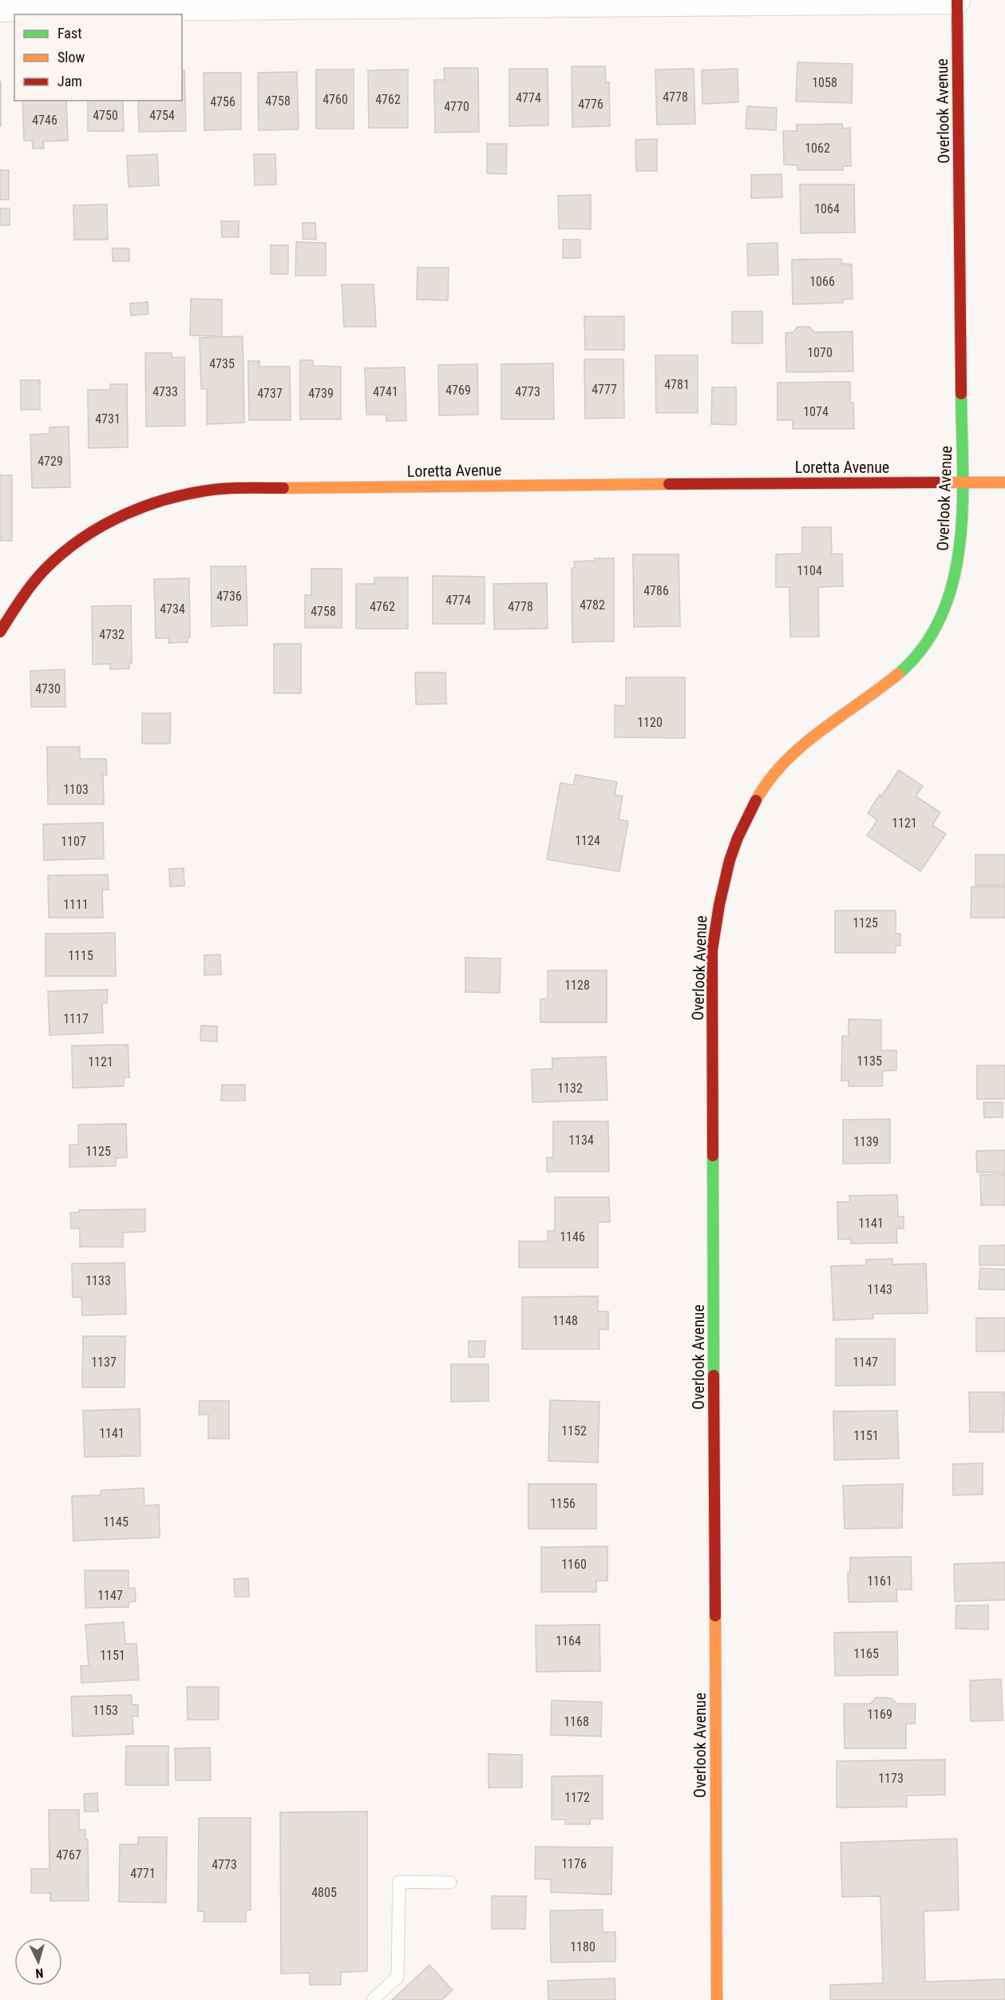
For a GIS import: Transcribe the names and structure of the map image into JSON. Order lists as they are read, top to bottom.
{
  "streets": {
    "street": ["Overlook Avenue", "Loretta Avenue"]
  },
  "crossings": [
    ["Overlook Avenue", "Loretta Avenue"]
  ],
  "house_numbers": [
    "1058",
    "4778",
    "4774",
    "4760",
    "4762",
    "4758",
    "4756",
    "4776",
    "4770",
    "4750",
    "4754",
    "4746",
    "1062",
    "1064",
    "1066",
    "1070",
    "4735",
    "4781",
    "4777",
    "4769",
    "4733",
    "4741",
    "4773",
    "4737",
    "4739",
    "1074",
    "4731",
    "4729",
    "1104",
    "4786",
    "4736",
    "4774",
    "4782",
    "4762",
    "4778",
    "4734",
    "4758",
    "4732",
    "4730",
    "1120",
    "1103",
    "1121",
    "1124",
    "1107",
    "1111",
    "1125",
    "1115",
    "1128",
    "1117",
    "1135",
    "1121",
    "1132",
    "1134",
    "1139",
    "1125",
    "1141",
    "1146",
    "1133",
    "1143",
    "1148",
    "1137",
    "1147",
    "1152",
    "1141",
    "1151",
    "1156",
    "1145",
    "1160",
    "1161",
    "1147",
    "1164",
    "1165",
    "1151",
    "1153",
    "1169",
    "1168",
    "1173",
    "1172",
    "4767",
    "1176",
    "4773",
    "4771",
    "4805",
    "1180"
  ],
  "legend": ["Fast", "Slow", "Jam"],
  "north": "bottom"
}
